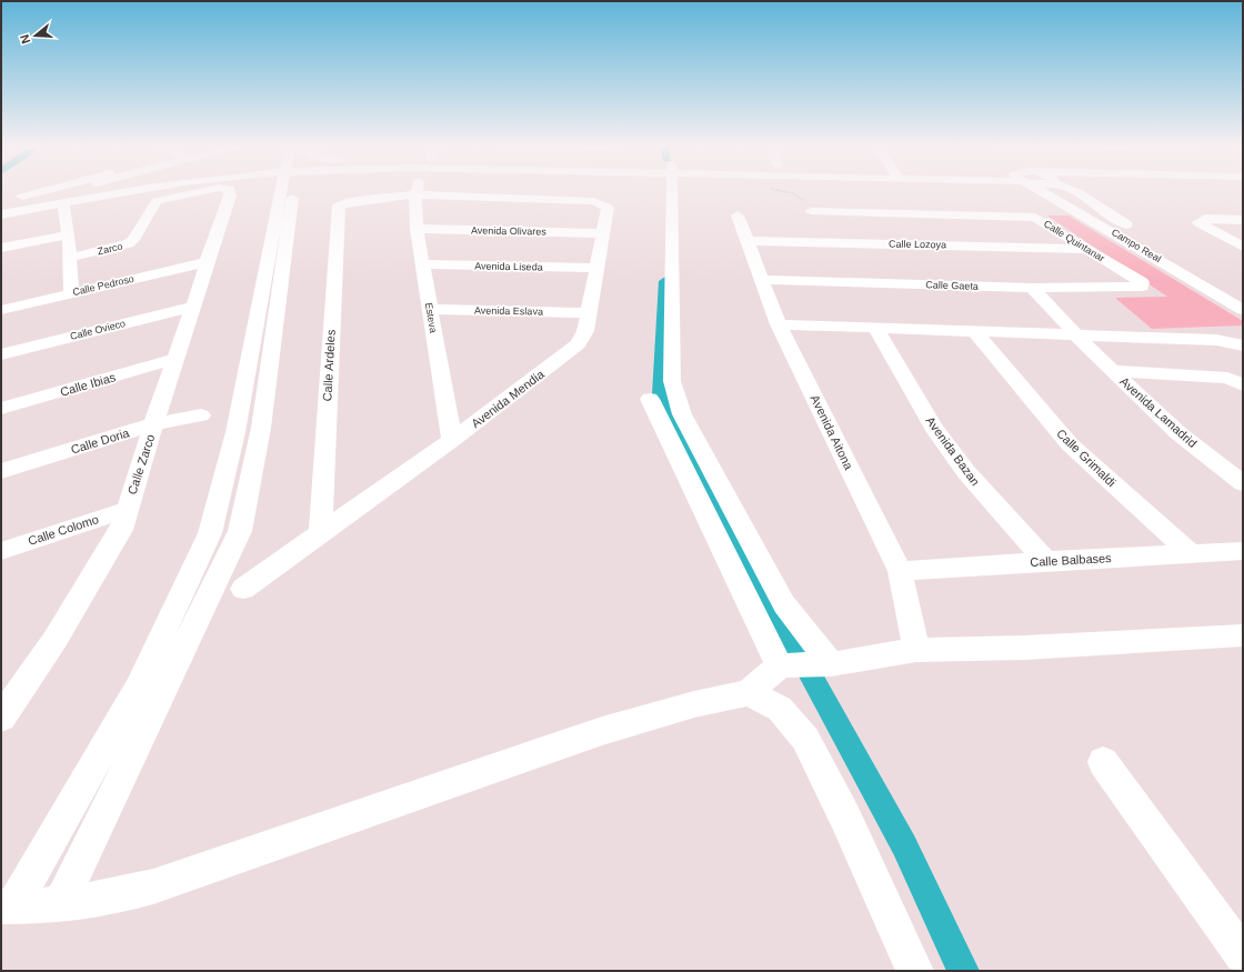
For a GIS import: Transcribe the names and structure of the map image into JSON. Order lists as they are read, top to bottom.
{
  "streets": {
    "street": [
      "Avenida Olivares",
      "Calle Quintanar",
      "Calle Lozoya",
      "Campo Real",
      "Zarco",
      "Avenida Liseda",
      "Calle Pedroso",
      "Calle Gaeta",
      "Avenida Eslava",
      "Esteva",
      "Calle Ovieco",
      "Calle Ardeles",
      "Calle Ibias",
      "Avenida Mendia",
      "Avenida Lamadrid",
      "Avenida Aitona",
      "Calle Doria",
      "Avenida Bazan",
      "Calle Grimaldi",
      "Calle Zarco",
      "Calle Colomo",
      "Calle Balbases"
    ]
  },
  "crossings": [
    ["Avenida Olivares", "Esteva"],
    ["Avenida Olivares", "Avenida Mendia"],
    ["Calle Quintanar", "Calle Lozoya"],
    ["Calle Quintanar", "Calle Gaeta"],
    ["Calle Lozoya", "Avenida Aitona"],
    ["Avenida Liseda", "Esteva"],
    ["Avenida Liseda", "Avenida Mendia"],
    ["Calle Pedroso", "Calle Zarco"],
    ["Calle Gaeta", "Avenida Lamadrid"],
    ["Calle Gaeta", "Avenida Aitona"],
    ["Avenida Eslava", "Esteva"],
    ["Avenida Eslava", "Avenida Mendia"],
    ["Esteva", "Avenida Mendia"],
    ["Calle Ovieco", "Calle Zarco"],
    ["Calle Ardeles", "Avenida Mendia"],
    ["Calle Ibias", "Calle Zarco"],
    ["Avenida Aitona", "Calle Balbases"],
    ["Calle Doria", "Calle Zarco"],
    ["Avenida Bazan", "Calle Balbases"],
    ["Calle Grimaldi", "Calle Balbases"],
    ["Calle Zarco", "Calle Colomo"]
  ],
  "north": "left"
}
